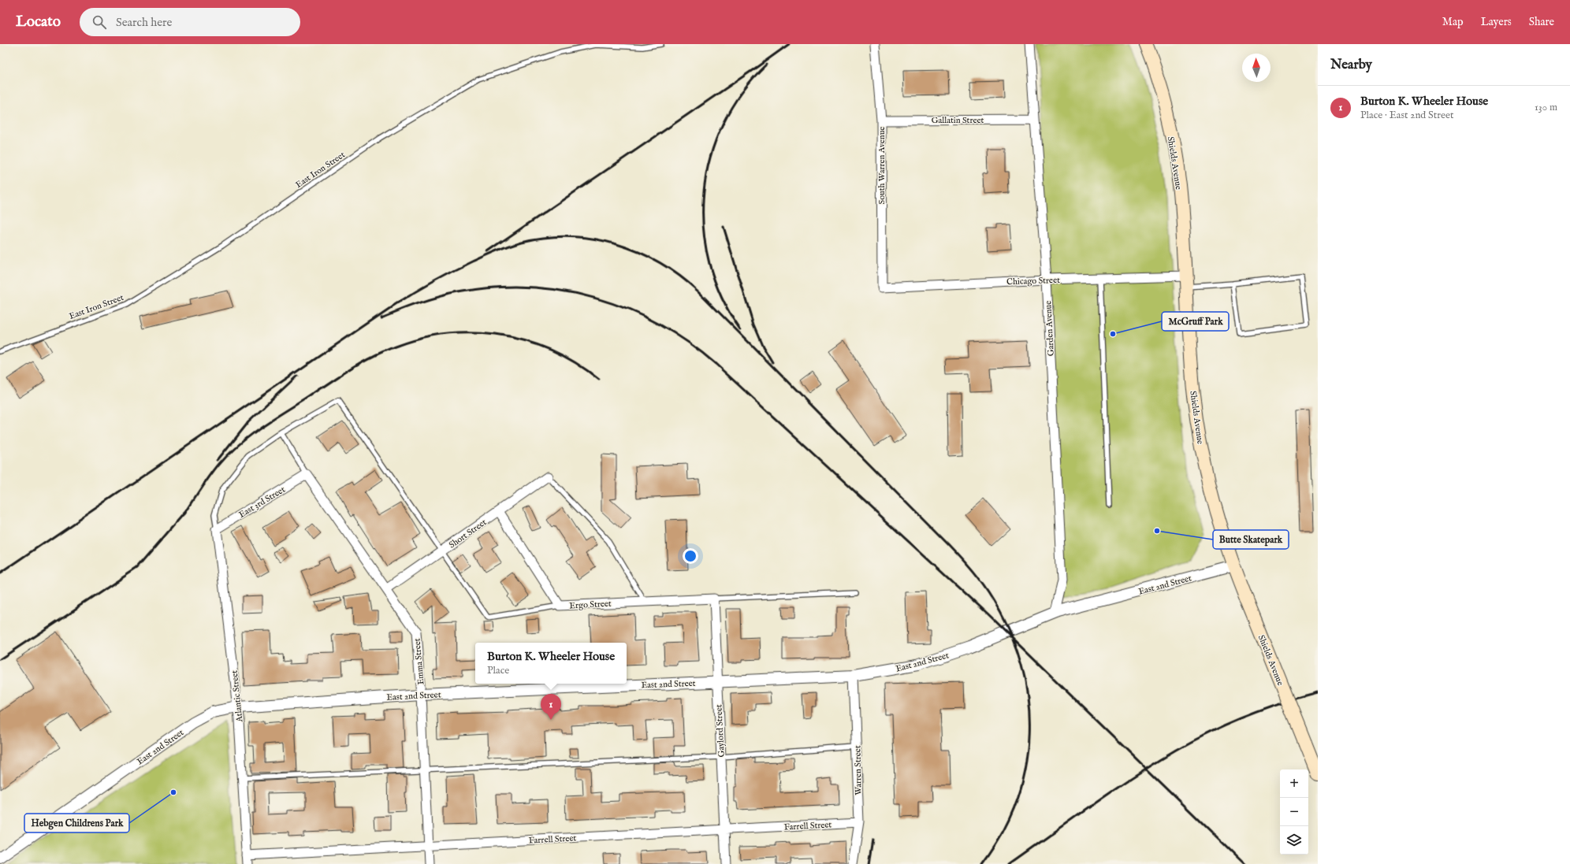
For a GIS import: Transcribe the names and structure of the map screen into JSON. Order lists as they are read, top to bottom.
{
  "streets": {
    "main road": ["Shields Avenue"],
    "street": [
      "Gallatin Street",
      "South Warren Avenue",
      "Chicago Street",
      "Garden Avenue",
      "East 3rd Street",
      "Short Street",
      "East 2nd Street",
      "Ergo Street",
      "Emma Street",
      "Atlantic Street",
      "Gaylord Street",
      "Warren Street",
      "Farrell Street"
    ],
    "lane": ["East Iron Street"]
  },
  "crossings": [
    ["Gallatin Street", "South Warren Avenue"],
    ["Gallatin Street", "Garden Avenue"],
    ["Shields Avenue", "Chicago Street"],
    ["Shields Avenue", "East 2nd Street"],
    ["South Warren Avenue", "Chicago Street"],
    ["Chicago Street", "Garden Avenue"],
    ["Garden Avenue", "East 2nd Street"],
    ["East 3rd Street", "Emma Street"],
    ["East 3rd Street", "Atlantic Street"],
    ["Short Street", "Ergo Street"],
    ["Short Street", "Emma Street"],
    ["East 2nd Street", "Emma Street"],
    ["East 2nd Street", "Atlantic Street"],
    ["East 2nd Street", "Gaylord Street"],
    ["East 2nd Street", "Warren Street"],
    ["Ergo Street", "Gaylord Street"],
    ["Emma Street", "Farrell Street"],
    ["Atlantic Street", "Farrell Street"],
    ["Gaylord Street", "Farrell Street"],
    ["Warren Street", "Farrell Street"]
  ],
  "places": ["McGruff Park", "Butte Skatepark", "Hebgen Childrens Park"],
  "north": "top",
  "page": {
    "header": "Locato",
    "search": "Search here",
    "nav": ["Map", "Layers", "Share"],
    "heading": "Nearby",
    "list": [
      {
        "mark": "1",
        "name": "Burton K. Wheeler House",
        "note": "Place · East 2nd Street",
        "value": "130 m"
      }
    ],
    "popup": ["Burton K. Wheeler House", "Place"],
    "pins": "1",
    "map_buttons": ["+", "−"]
  }
}
